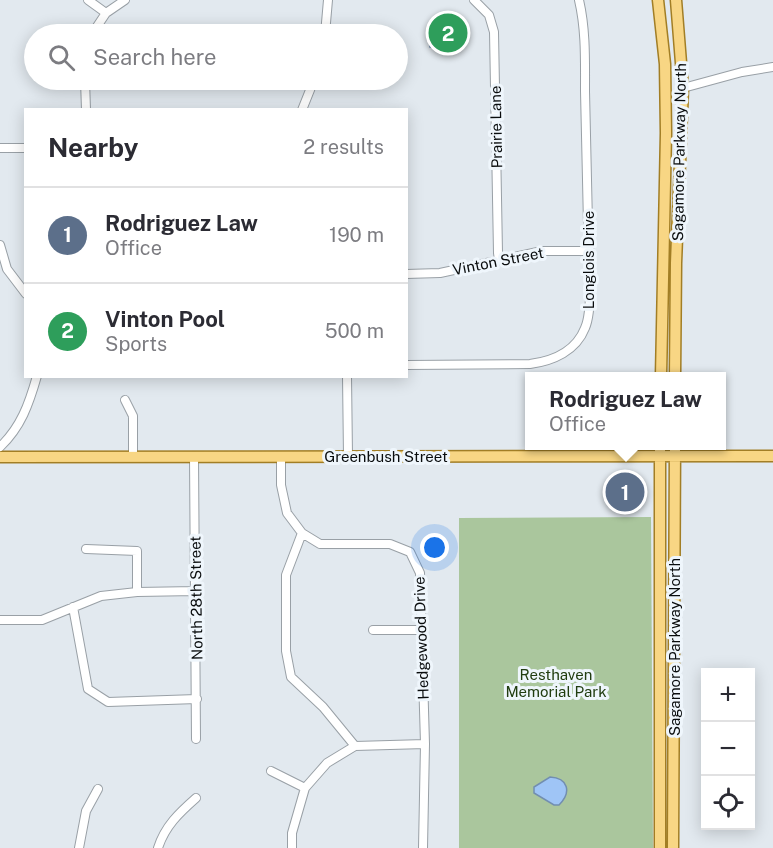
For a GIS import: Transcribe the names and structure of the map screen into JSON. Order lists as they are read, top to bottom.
{
  "streets": {
    "main road": ["Sagamore Parkway North", "Greenbush Street"],
    "street": [
      "Prairie Lane",
      "Longlois Drive",
      "Vinton Street",
      "North 28th Street",
      "Hedgewood Drive"
    ]
  },
  "crossings": [
    ["Prairie Lane", "Vinton Street"],
    ["Sagamore Parkway North", "Greenbush Street"],
    ["Longlois Drive", "Vinton Street"],
    ["Greenbush Street", "North 28th Street"]
  ],
  "parks": ["Resthaven Memorial Park"],
  "page": {
    "pins": ["2", "1"],
    "search": "Search here",
    "heading": ["Nearby", "2 results"],
    "list": [
      {
        "mark": "1",
        "name": "Rodriguez Law",
        "note": "Office",
        "value": "190 m"
      },
      {
        "mark": "2",
        "name": "Vinton Pool",
        "note": "Sports",
        "value": "500 m"
      }
    ],
    "popup": ["Rodriguez Law", "Office"],
    "map_buttons": ["+", "−"]
  }
}
